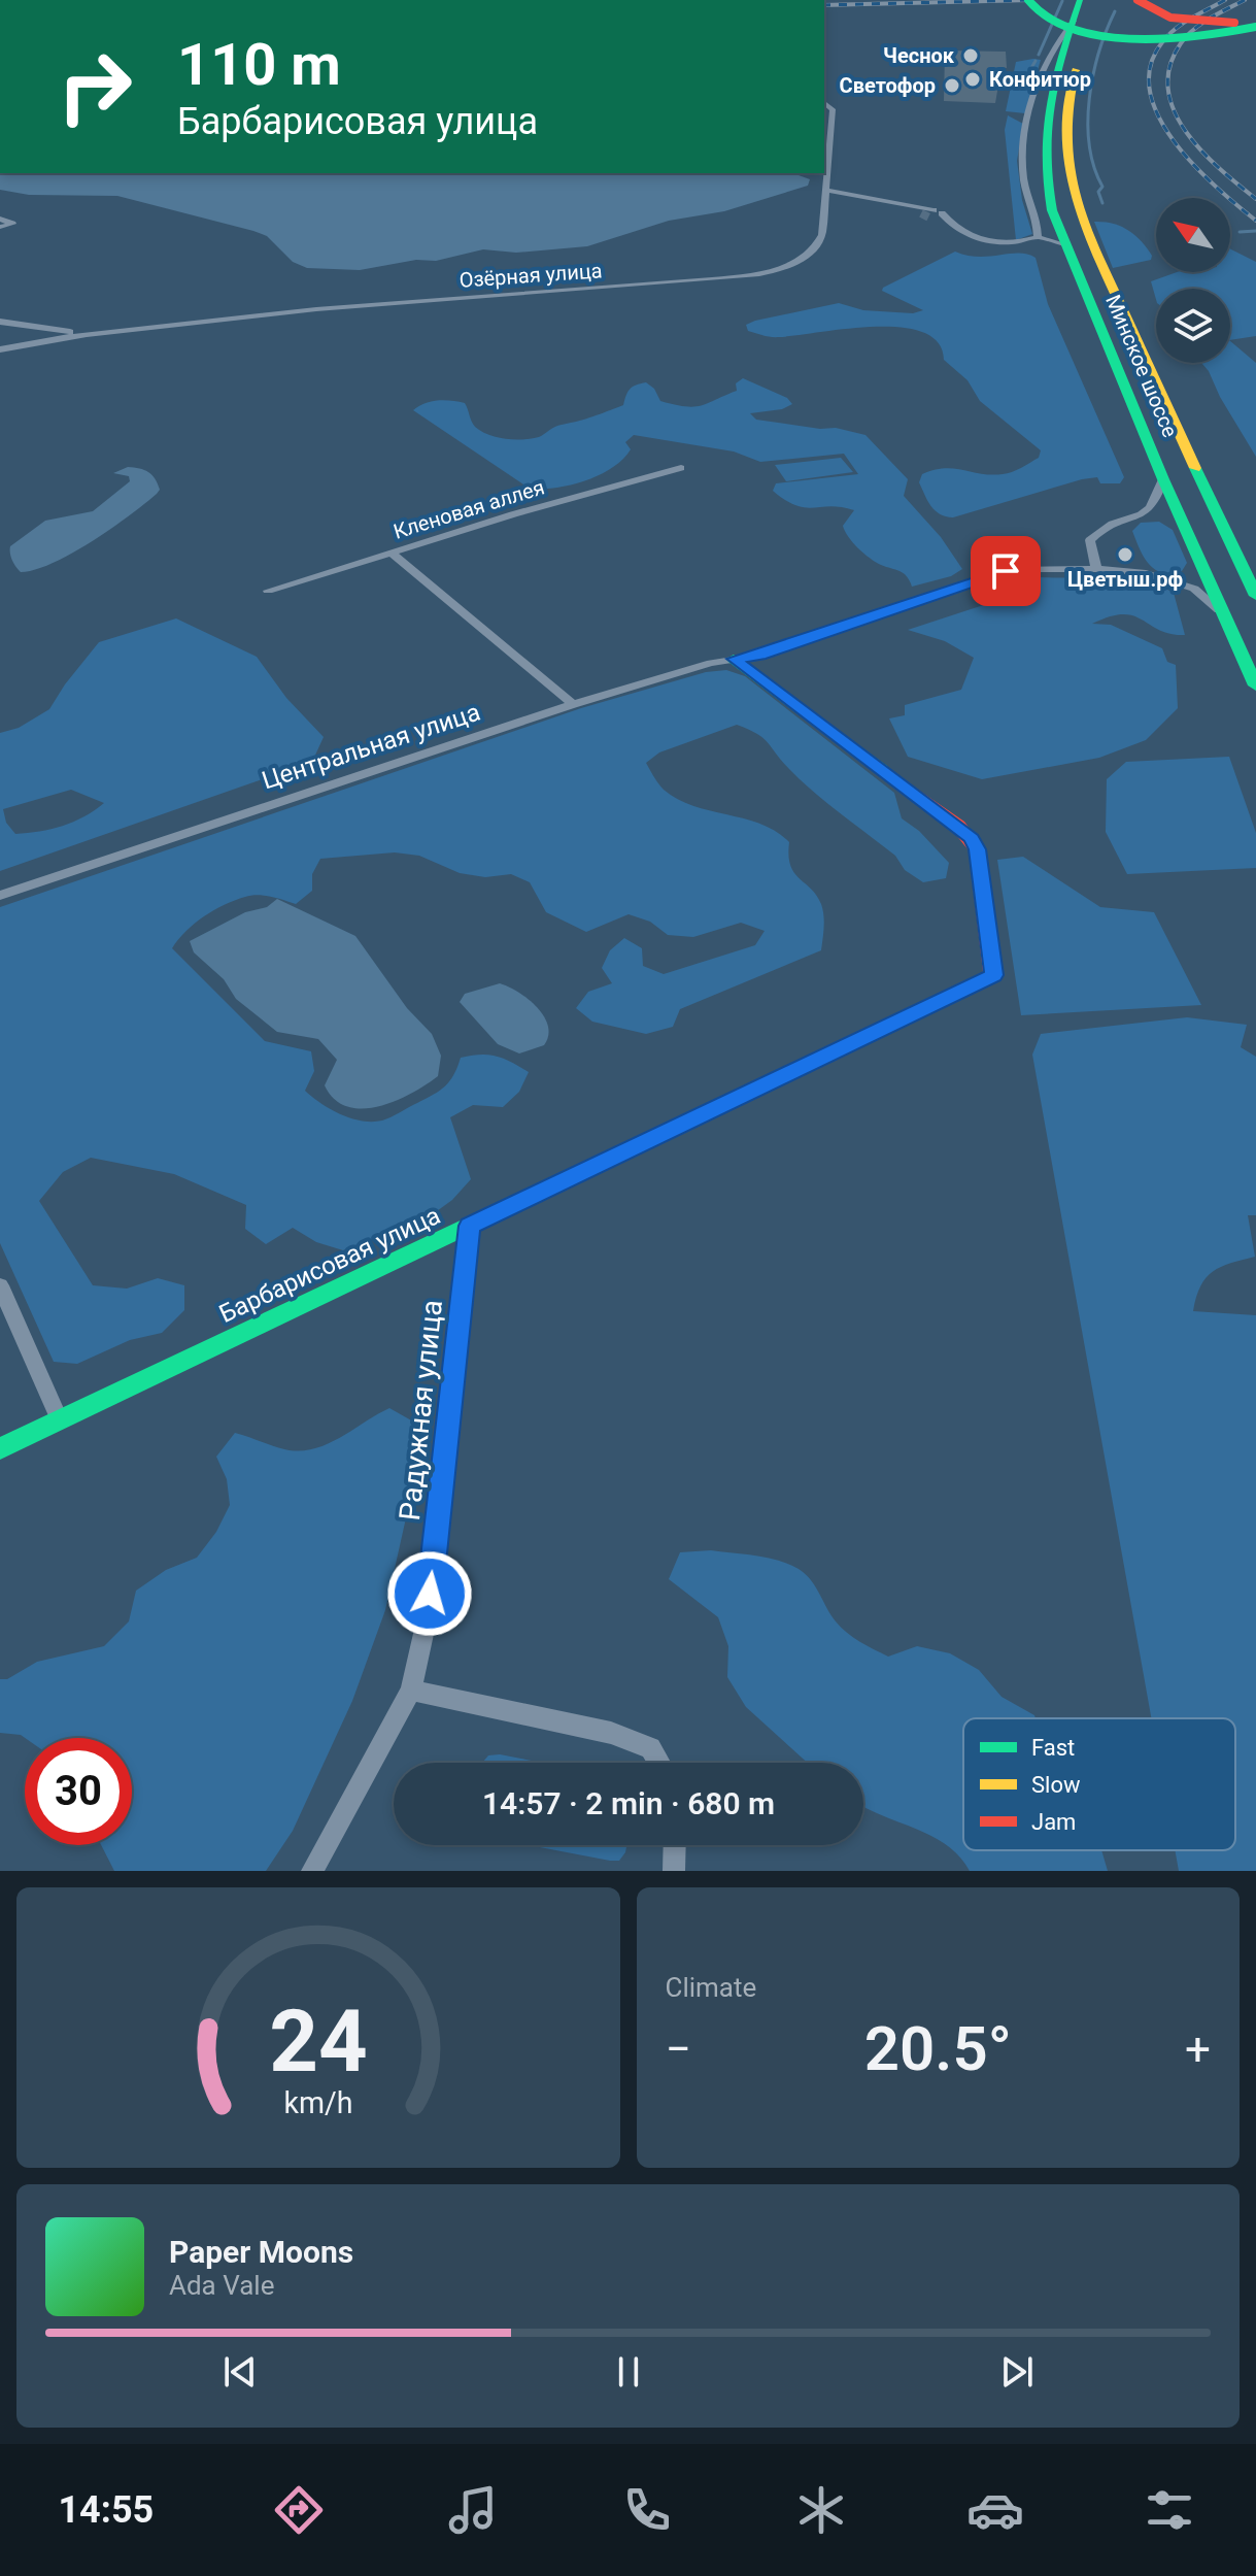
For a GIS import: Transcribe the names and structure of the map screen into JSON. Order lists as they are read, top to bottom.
{
  "streets": {
    "main road": ["Минское шоссе", "Барбарисовая улица"],
    "street": [
      "Озёрная улица",
      "Кленовая аллея",
      "Центральная улица",
      "Радужная улица"
    ]
  },
  "crossings": [
    ["Минское шоссе", "Центральная улица"],
    ["Центральная улица", "Барбарисовая улица"],
    ["Барбарисовая улица", "Радужная улица"]
  ],
  "places": [
    "Чеснок",
    "Конфитюр",
    "Светофор",
    "Цветыш.рф"
  ],
  "legend": ["Fast", "Slow", "Jam"],
  "north": "top left",
  "page": {
    "turn": ["110 m", "Барбарисовая улица"],
    "limit": "30",
    "trip": "14:57 · 2 min · 680 m",
    "tile": "Climate",
    "heat": ["−", "20.5°", "+"],
    "song": ["Paper Moons", "Ada Vale"],
    "tabs": "14:55",
    "gauge": ["24", "km/h"]
  }
}
